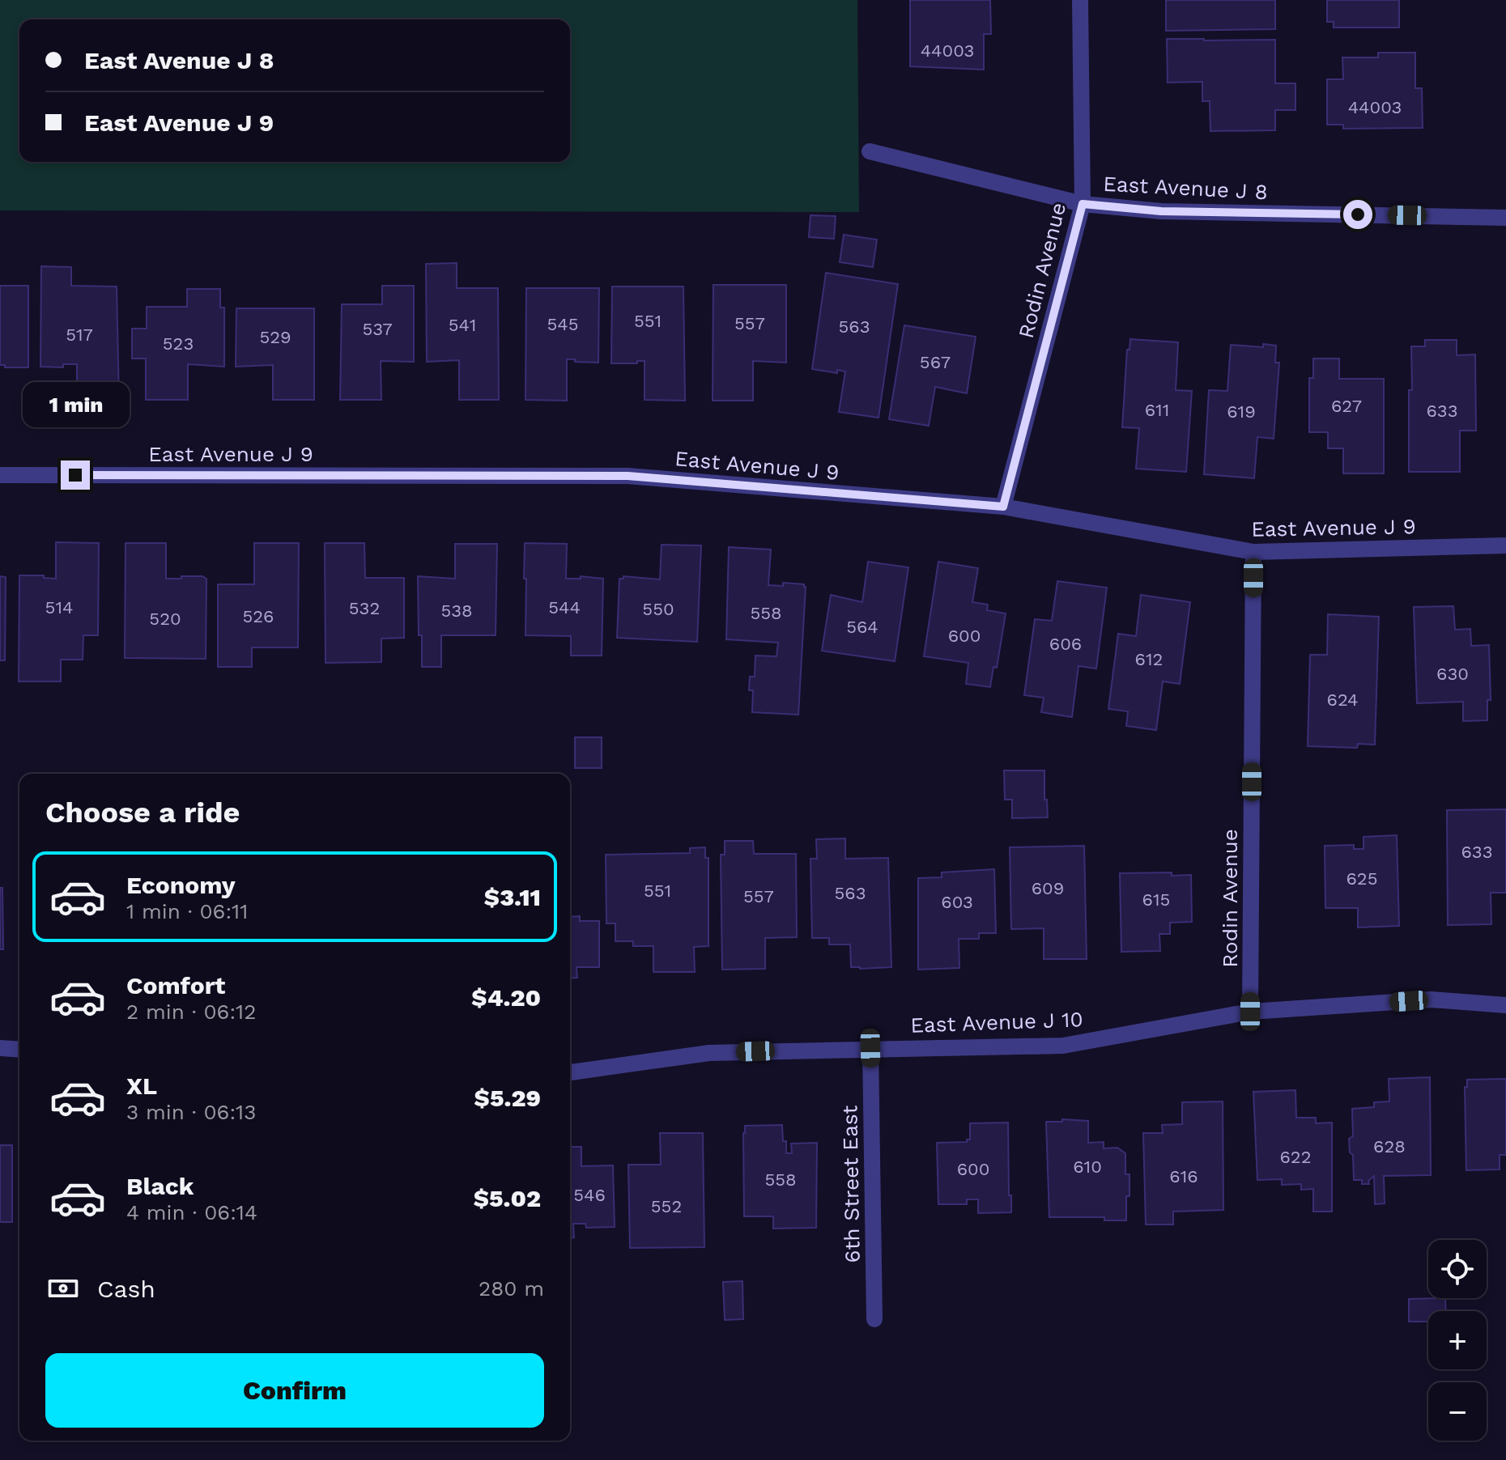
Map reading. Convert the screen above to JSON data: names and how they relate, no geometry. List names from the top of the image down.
{
  "streets": {
    "street": [
      "East Avenue J 8",
      "Rodin Avenue",
      "East Avenue J 9",
      "East Avenue J 10",
      "6th Street East"
    ]
  },
  "crossings": [
    ["East Avenue J 8", "Rodin Avenue"],
    ["Rodin Avenue", "East Avenue J 9"],
    ["Rodin Avenue", "East Avenue J 10"],
    ["East Avenue J 10", "6th Street East"]
  ],
  "house_numbers": [
    "44003",
    "44003",
    "551",
    "557",
    "545",
    "541",
    "563",
    "537",
    "517",
    "529",
    "523",
    "567",
    "627",
    "611",
    "633",
    "619",
    "514",
    "544",
    "532",
    "550",
    "538",
    "558",
    "526",
    "520",
    "564",
    "600",
    "606",
    "612",
    "630",
    "624",
    "633",
    "625",
    "609",
    "551",
    "563",
    "557",
    "615",
    "603",
    "628",
    "622",
    "610",
    "600",
    "616",
    "558",
    "546",
    "552"
  ],
  "page": {
    "banner": ["East Avenue J 8", "East Avenue J 9"],
    "bubble": "1 min",
    "heading": "Choose a ride",
    "list": [
      {
        "name": "Economy",
        "note": "1 min · 06:11",
        "value": "$3.11"
      },
      {
        "name": "Comfort",
        "note": "2 min · 06:12",
        "value": "$4.20"
      },
      {
        "name": "XL",
        "note": "3 min · 06:13",
        "value": "$5.29"
      },
      {
        "name": "Black",
        "note": "4 min · 06:14",
        "value": "$5.02"
      }
    ],
    "map_buttons": ["+", "−"],
    "pay": ["Cash", "280 m"],
    "buttons": "Confirm"
  }
}
